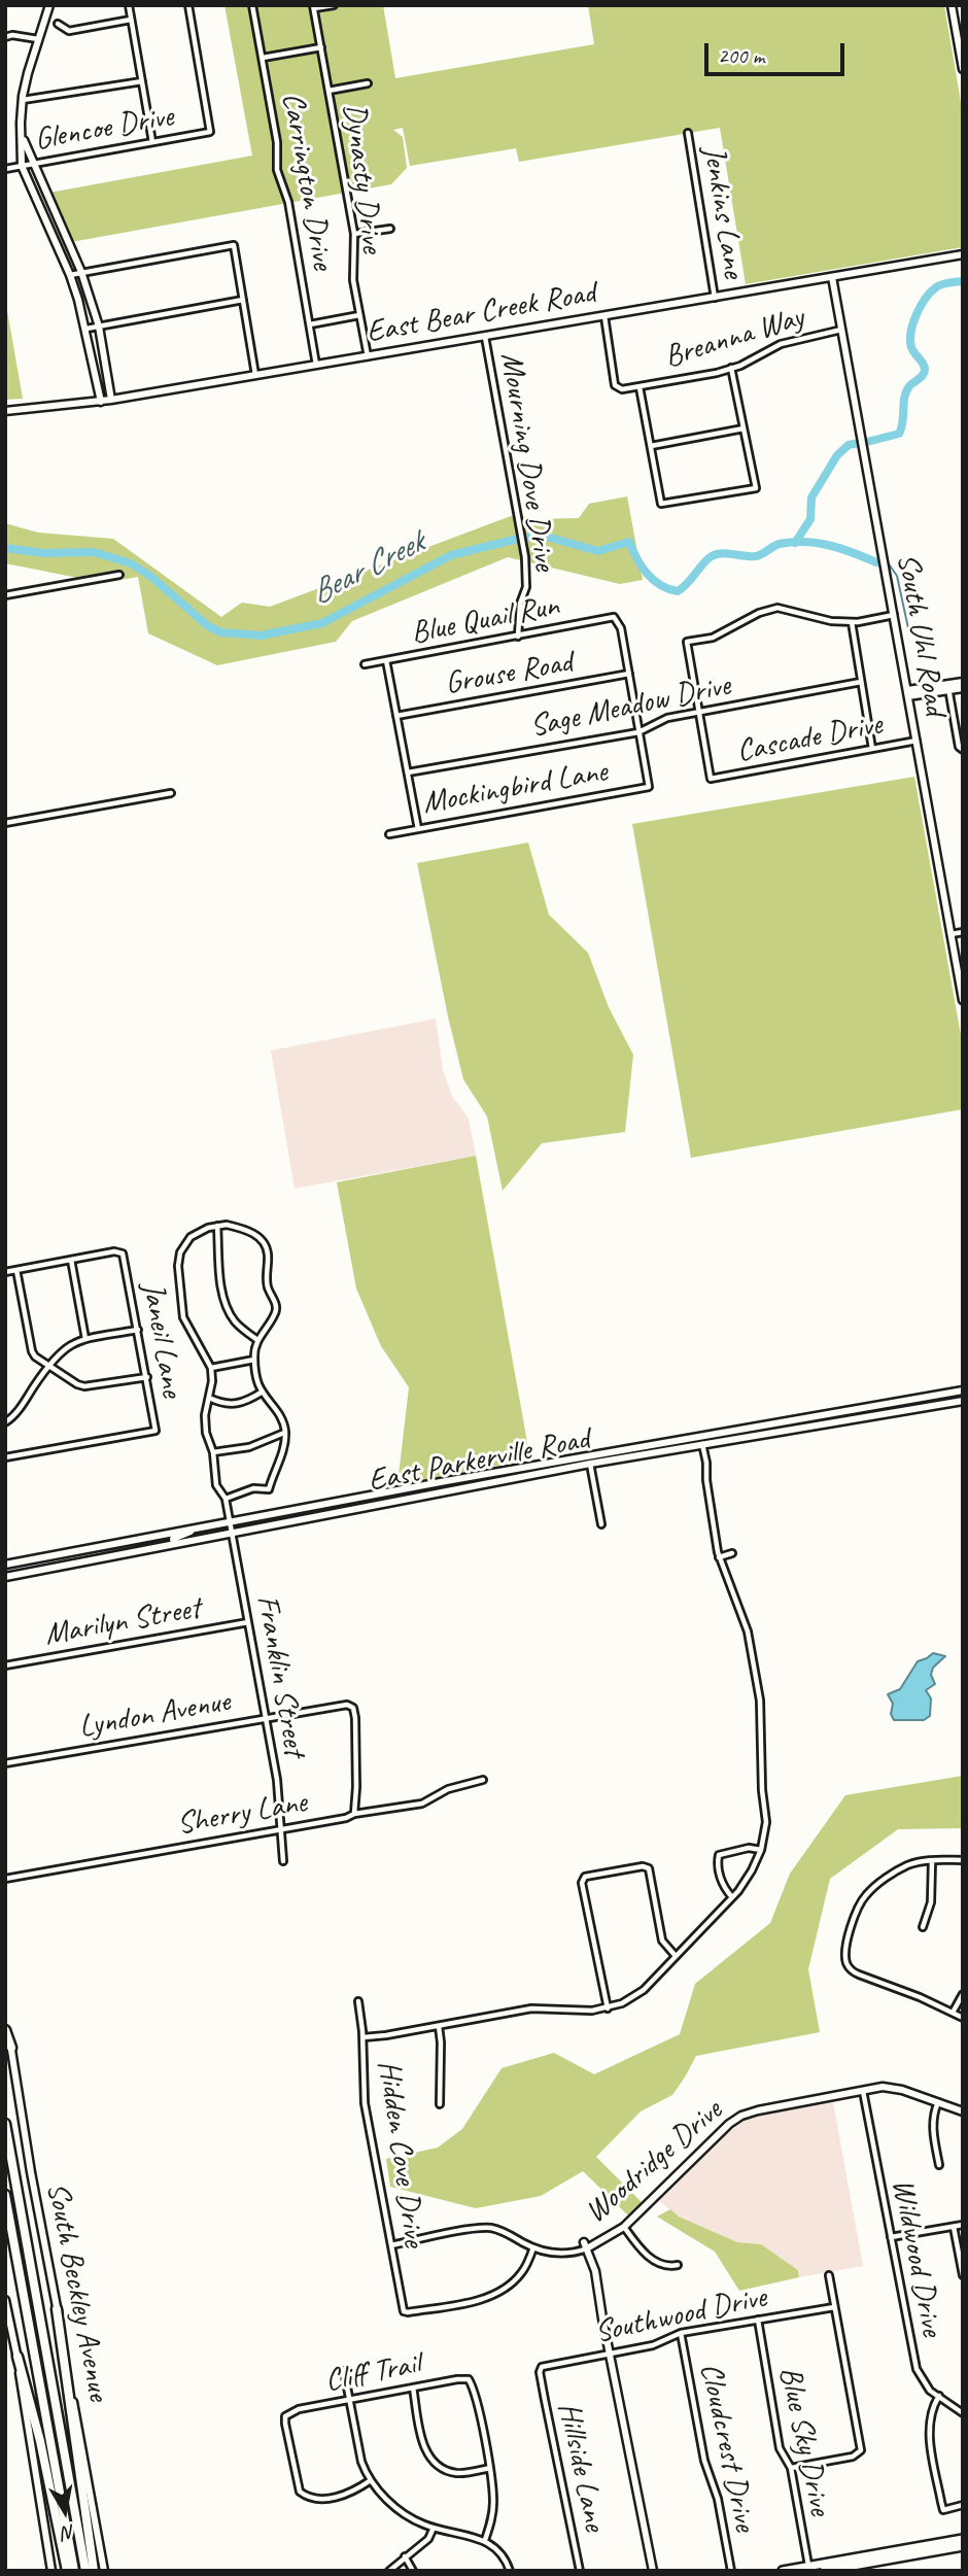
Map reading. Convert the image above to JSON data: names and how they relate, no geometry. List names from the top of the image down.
{
  "streets": {
    "main road": [
      "East Bear Creek Road",
      "South Uhl Road",
      "East Parkerville Road",
      "Woodridge Drive",
      "South Beckley Avenue"
    ],
    "street": [
      "Glencoe Drive",
      "Dynasty Drive",
      "Carrington Drive",
      "Jenkins Lane",
      "Breanna Way",
      "Mourning Dove Drive",
      "Blue Quail Run",
      "Grouse Road",
      "Sage Meadow Drive",
      "Cascade Drive",
      "Mockingbird Lane",
      "Janeil Lane",
      "Marilyn Street",
      "Franklin Street",
      "Lyndon Avenue",
      "Sherry Lane",
      "Hidden Cove Drive",
      "Wildwood Drive",
      "Southwood Drive",
      "Cliff Trail",
      "Blue Sky Drive",
      "Cloudcrest Drive",
      "Hillside Lane"
    ]
  },
  "crossings": [
    ["Dynasty Drive", "East Bear Creek Road"],
    ["Carrington Drive", "East Bear Creek Road"],
    ["Jenkins Lane", "East Bear Creek Road"],
    ["East Bear Creek Road", "Mourning Dove Drive"],
    ["East Bear Creek Road", "South Uhl Road"],
    ["Breanna Way", "South Uhl Road"],
    ["Mourning Dove Drive", "Blue Quail Run"],
    ["Blue Quail Run", "Grouse Road"],
    ["South Uhl Road", "Cascade Drive"],
    ["Sage Meadow Drive", "Cascade Drive"],
    ["Sage Meadow Drive", "Mockingbird Lane"],
    ["East Parkerville Road", "Franklin Street"],
    ["Marilyn Street", "Franklin Street"],
    ["Franklin Street", "Lyndon Avenue"],
    ["Franklin Street", "Sherry Lane"],
    ["Lyndon Avenue", "Sherry Lane"],
    ["Hidden Cove Drive", "Woodridge Drive"],
    ["Woodridge Drive", "Wildwood Drive"],
    ["Woodridge Drive", "Southwood Drive"],
    ["Southwood Drive", "Blue Sky Drive"],
    ["Southwood Drive", "Cloudcrest Drive"],
    ["Southwood Drive", "Hillside Lane"]
  ],
  "water": ["Bear Creek"],
  "scale_bar": "200 m",
  "north": "bottom"
}
